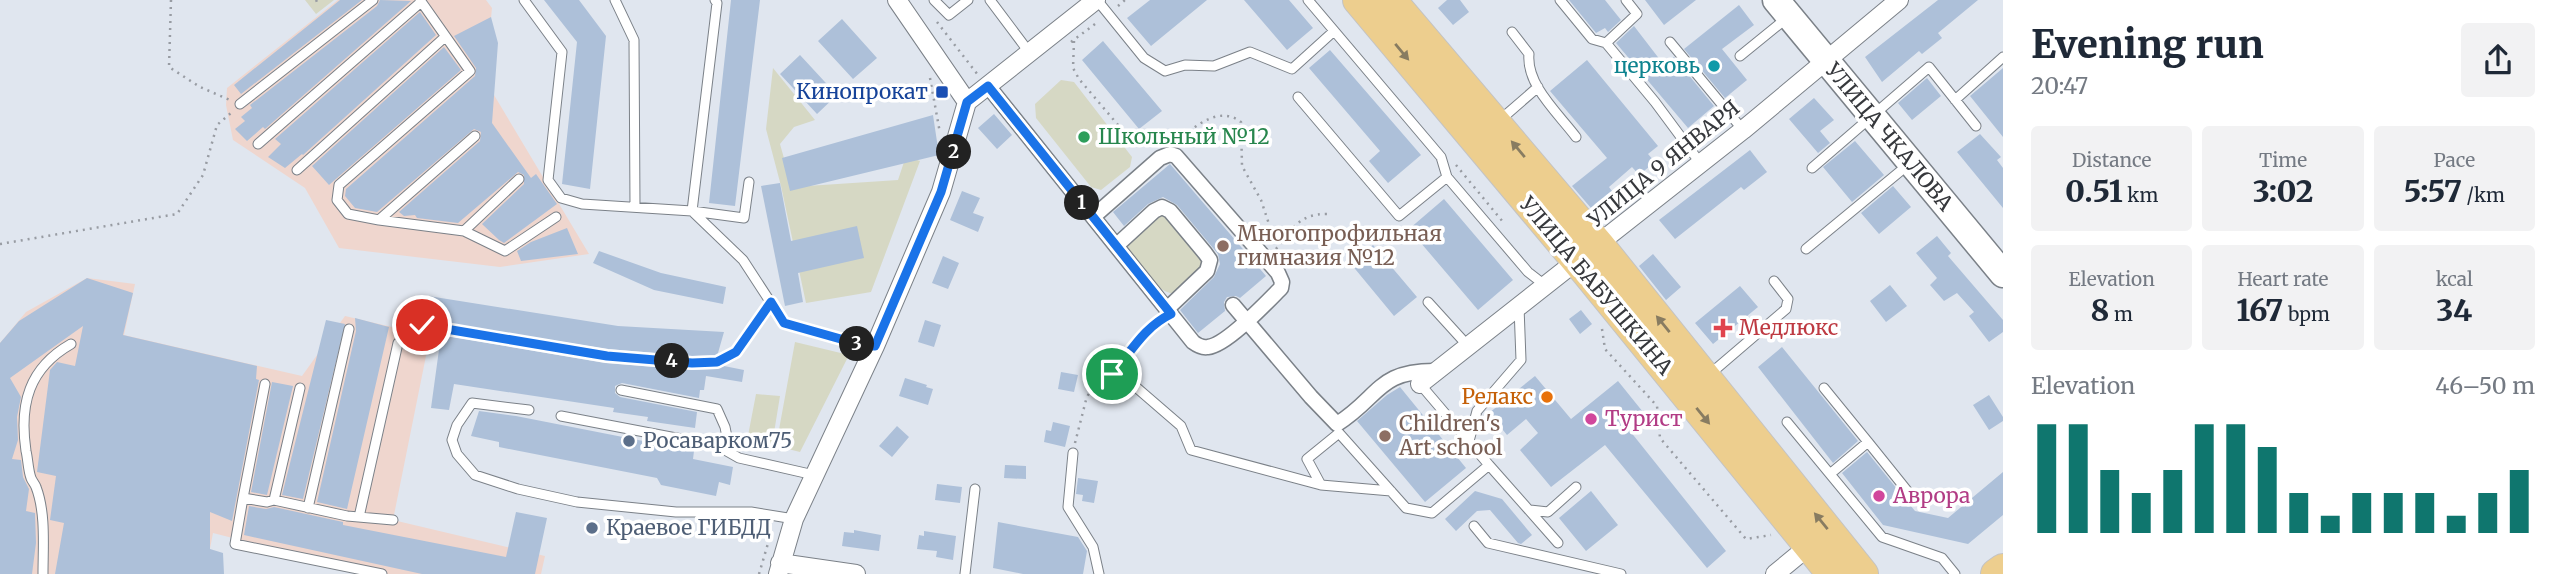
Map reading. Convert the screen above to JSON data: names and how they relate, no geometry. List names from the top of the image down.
{
  "streets": {
    "main road": ["УЛИЦА ЧКАЛОВА", "УЛИЦА БАБУШКИНА"],
    "street": ["УЛИЦА 9 ЯНВАРЯ"]
  },
  "crossings": [
    ["УЛИЦА ЧКАЛОВА", "УЛИЦА 9 ЯНВАРЯ"],
    ["УЛИЦА 9 ЯНВАРЯ", "УЛИЦА БАБУШКИНА"]
  ],
  "places": {
    "other": [
      "церковь",
      "Школьный №12",
      "Многопрофильная гимназия №12",
      "Релакс",
      "Турист",
      "Children's Art school",
      "Росаварком75",
      "Аврора",
      "Краевое ГИБДД"
    ],
    "transit": ["Кинопрокат"],
    "health": ["Медлюкс"]
  },
  "page": {
    "heading": ["Evening run", "20:47"],
    "stats": [
      ["Distance", "0.51 km"],
      ["Time", "3:02"],
      ["Pace", "5:57 /km"],
      ["Elevation", "8 m"],
      ["Heart rate", "167 bpm"],
      ["kcal", "34"]
    ],
    "pins": [
      "2",
      "1",
      "3",
      "4"
    ],
    "chart": ["Elevation", "46–50 m"]
  }
}
